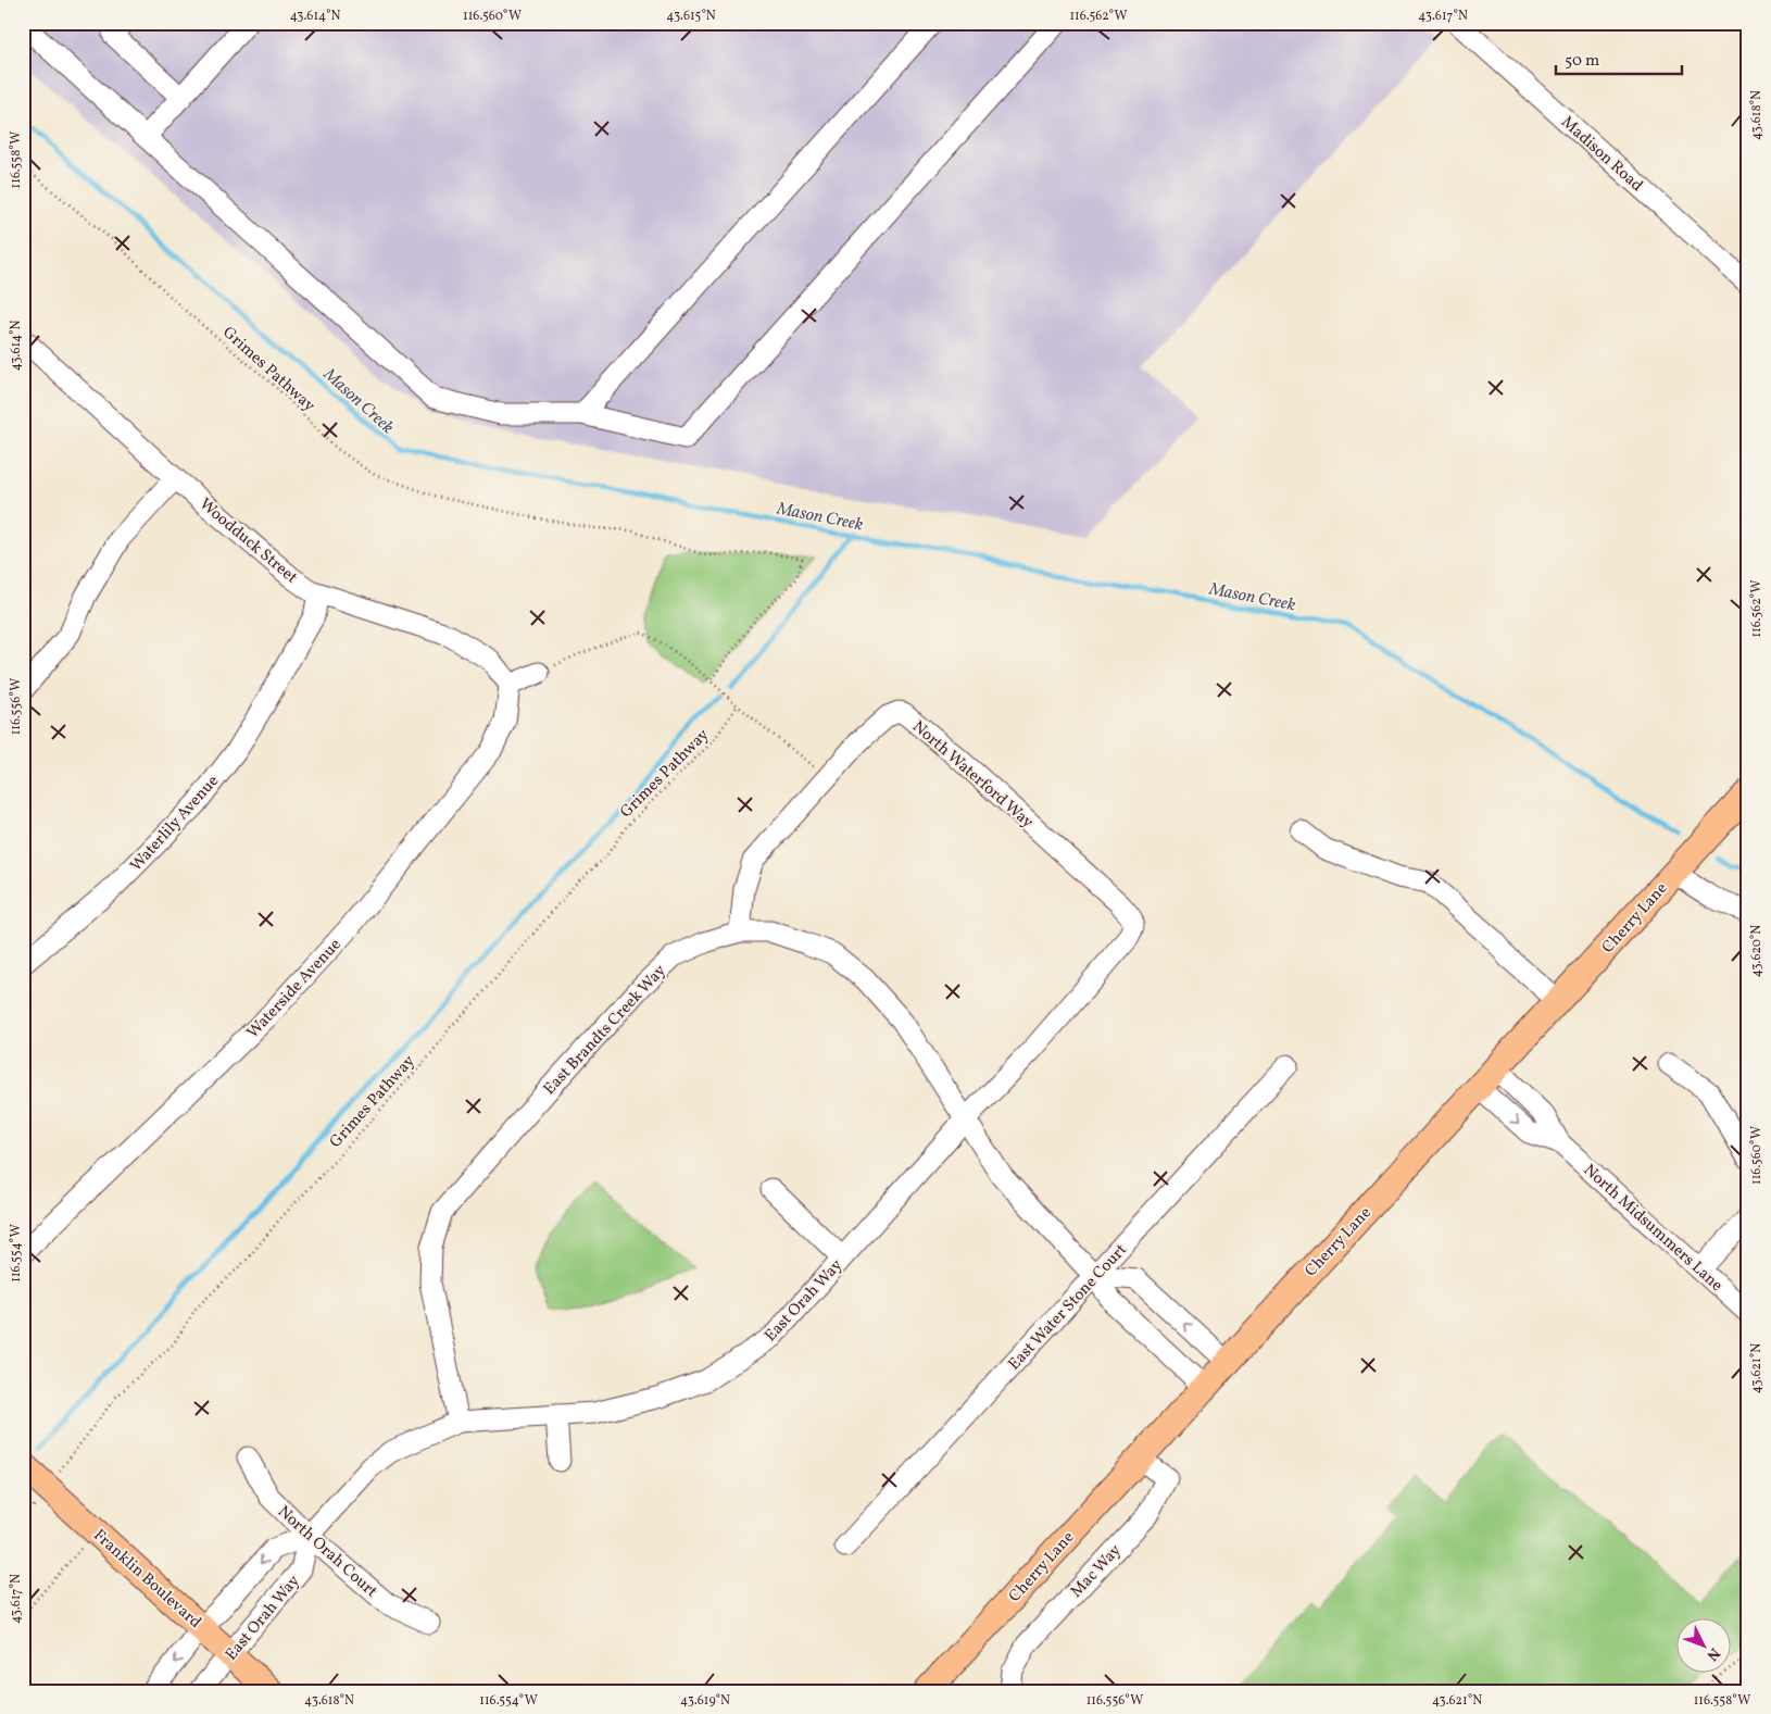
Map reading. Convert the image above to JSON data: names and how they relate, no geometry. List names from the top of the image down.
{
  "streets": {
    "main road": ["Cherry Lane", "Franklin Boulevard"],
    "street": [
      "Madison Road",
      "Woodduck Street",
      "North Waterford Way",
      "Waterlily Avenue",
      "Waterside Avenue",
      "East Brandts Creek Way",
      "North Midsummers Lane",
      "East Orah Way",
      "East Water Stone Court",
      "North Orah Court",
      "Mac Way"
    ],
    "path": ["Grimes Pathway"]
  },
  "crossings": [
    ["Grimes Pathway", "Franklin Boulevard"],
    ["Woodduck Street", "Waterlily Avenue"],
    ["Woodduck Street", "Waterside Avenue"],
    ["North Waterford Way", "East Brandts Creek Way"],
    ["North Waterford Way", "East Orah Way"],
    ["Cherry Lane", "East Brandts Creek Way"],
    ["Cherry Lane", "North Midsummers Lane"],
    ["Cherry Lane", "Mac Way"],
    ["East Brandts Creek Way", "East Orah Way"],
    ["East Brandts Creek Way", "East Water Stone Court"],
    ["East Orah Way", "North Orah Court"],
    ["East Orah Way", "Franklin Boulevard"]
  ],
  "water": ["Mason Creek"],
  "scale_bar": "50 m",
  "north": "bottom right",
  "coordinates": [
    "43.614°N",
    "116.560°W",
    "43.615°N",
    "116.562°W",
    "43.617°N",
    "43.618°N",
    "116.558°W",
    "116.556°W",
    "43.620°N",
    "116.554°W",
    "43.621°N",
    "43.619°N"
  ]
}
